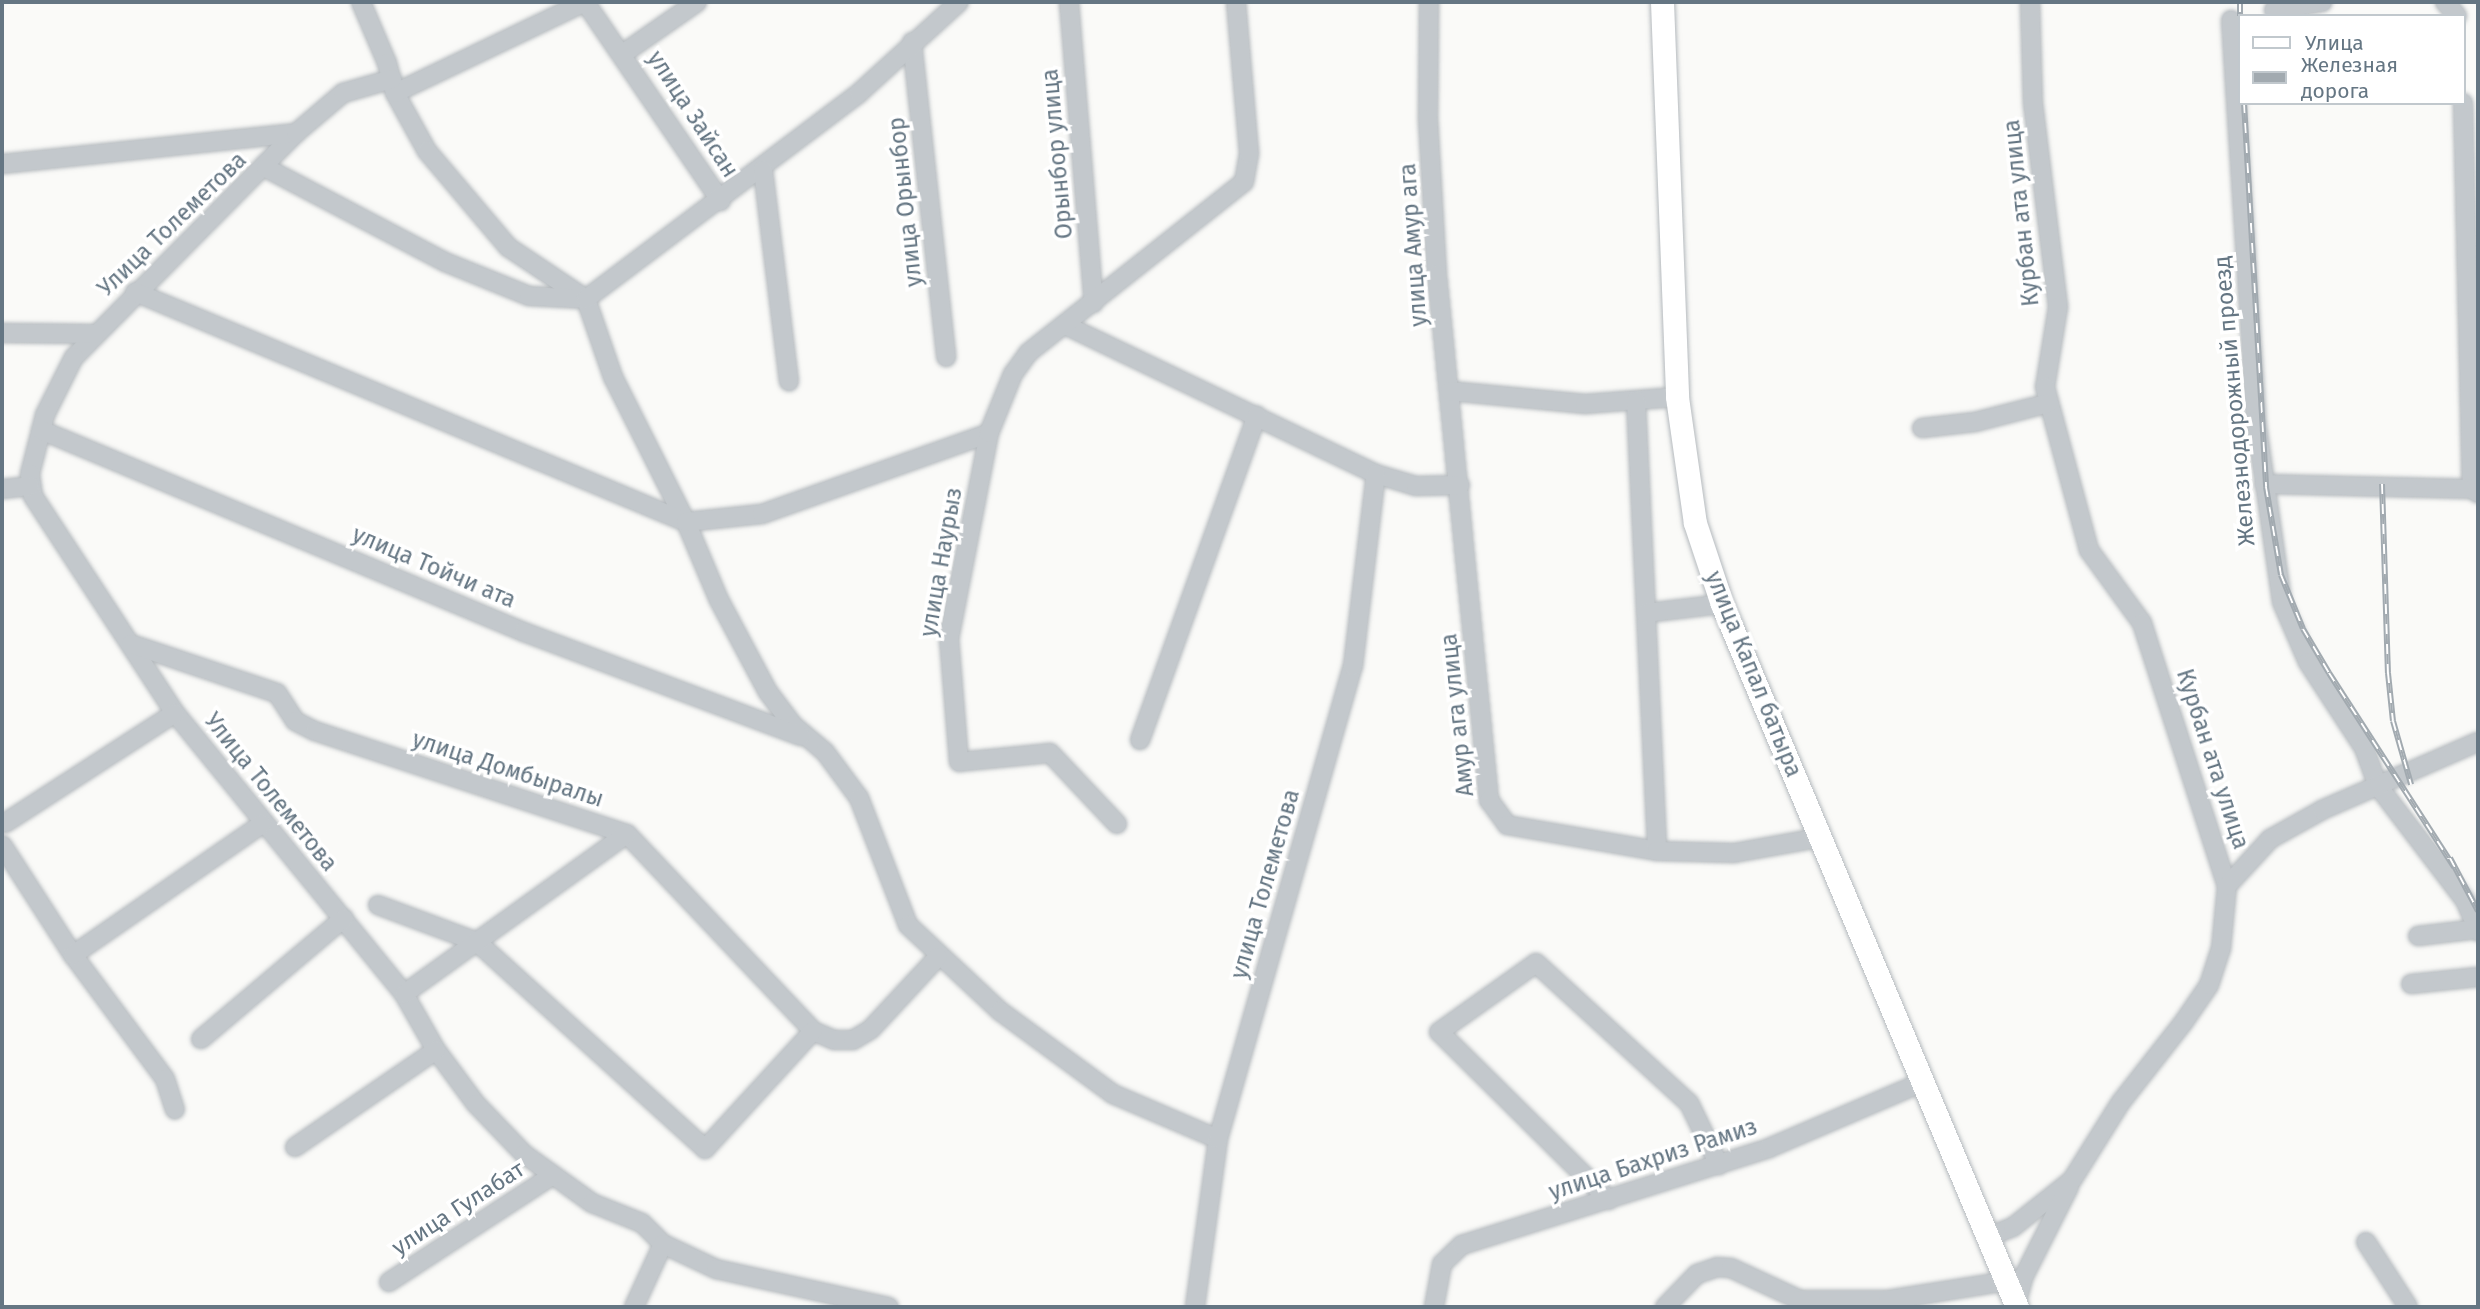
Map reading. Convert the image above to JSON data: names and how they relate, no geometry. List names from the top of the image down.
{
  "streets": {
    "main road": ["улица Капал батыра"],
    "street": [
      "улица Зайсан",
      "Орынбор улица",
      "улица Орынбор",
      "Курбан ата улица",
      "Улица Толеметова",
      "улица Амур ага",
      "Железнодорожный проезд",
      "улица Наурыз",
      "улица Тойчи ата",
      "Амур ага улица",
      "улица Домбыралы",
      "улица Толеметова",
      "улица Бахриз Рамиз",
      "улица Гулабат"
    ]
  },
  "crossings": [
    ["Орынбор улица", "улица Наурыз"],
    ["Улица Толеметова", "улица Тойчи ата"],
    ["Улица Толеметова", "улица Домбыралы"],
    ["Улица Толеметова", "улица Гулабат"],
    ["улица Амур ага", "Амур ага улица"],
    ["улица Капал батыра", "Амур ага улица"],
    ["улица Капал батыра", "улица Бахриз Рамиз"]
  ],
  "legend": ["Улица", "Железная дорога"]
}
